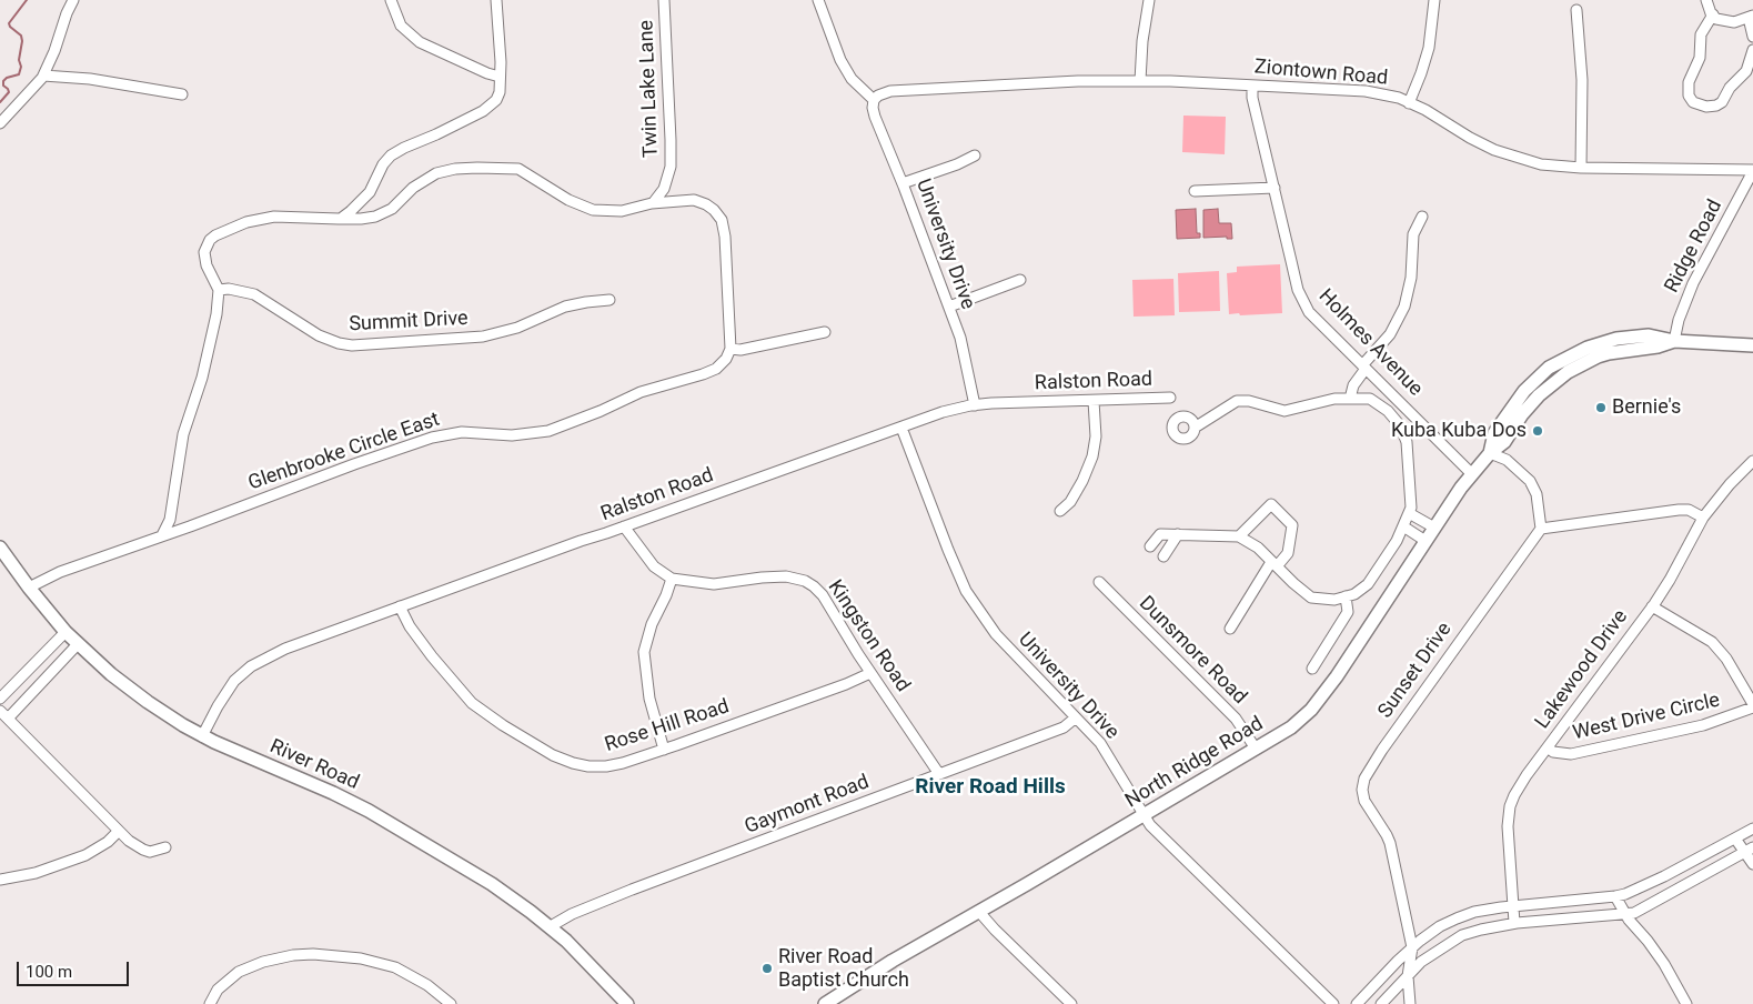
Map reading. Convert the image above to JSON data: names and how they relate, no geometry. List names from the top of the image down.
{
  "streets": {
    "main road": ["North Ridge Road", "River Road"],
    "street": [
      "Ziontown Road",
      "Twin Lake Lane",
      "University Drive",
      "Ridge Road",
      "Summit Drive",
      "Holmes Avenue",
      "Ralston Road",
      "Glenbrooke Circle East",
      "Kingston Road",
      "Dunsmore Road",
      "Lakewood Drive",
      "Sunset Drive",
      "West Drive Circle",
      "Rose Hill Road",
      "Gaymont Road"
    ]
  },
  "crossings": [
    ["Ziontown Road", "University Drive"],
    ["Ziontown Road", "Ridge Road"],
    ["Ziontown Road", "Holmes Avenue"],
    ["University Drive", "Ralston Road"],
    ["University Drive", "North Ridge Road"],
    ["University Drive", "Gaymont Road"],
    ["Ridge Road", "North Ridge Road"],
    ["Holmes Avenue", "North Ridge Road"],
    ["Ralston Road", "Rose Hill Road"],
    ["Ralston Road", "River Road"],
    ["Glenbrooke Circle East", "River Road"],
    ["Kingston Road", "Rose Hill Road"],
    ["Kingston Road", "Gaymont Road"],
    ["Dunsmore Road", "North Ridge Road"],
    ["Lakewood Drive", "West Drive Circle"],
    ["River Road", "Gaymont Road"]
  ],
  "districts": ["River Road Hills"],
  "places": ["Bernie's", "Kuba Kuba Dos", "River Road Baptist Church"],
  "scale_bar": "100 m"
}
